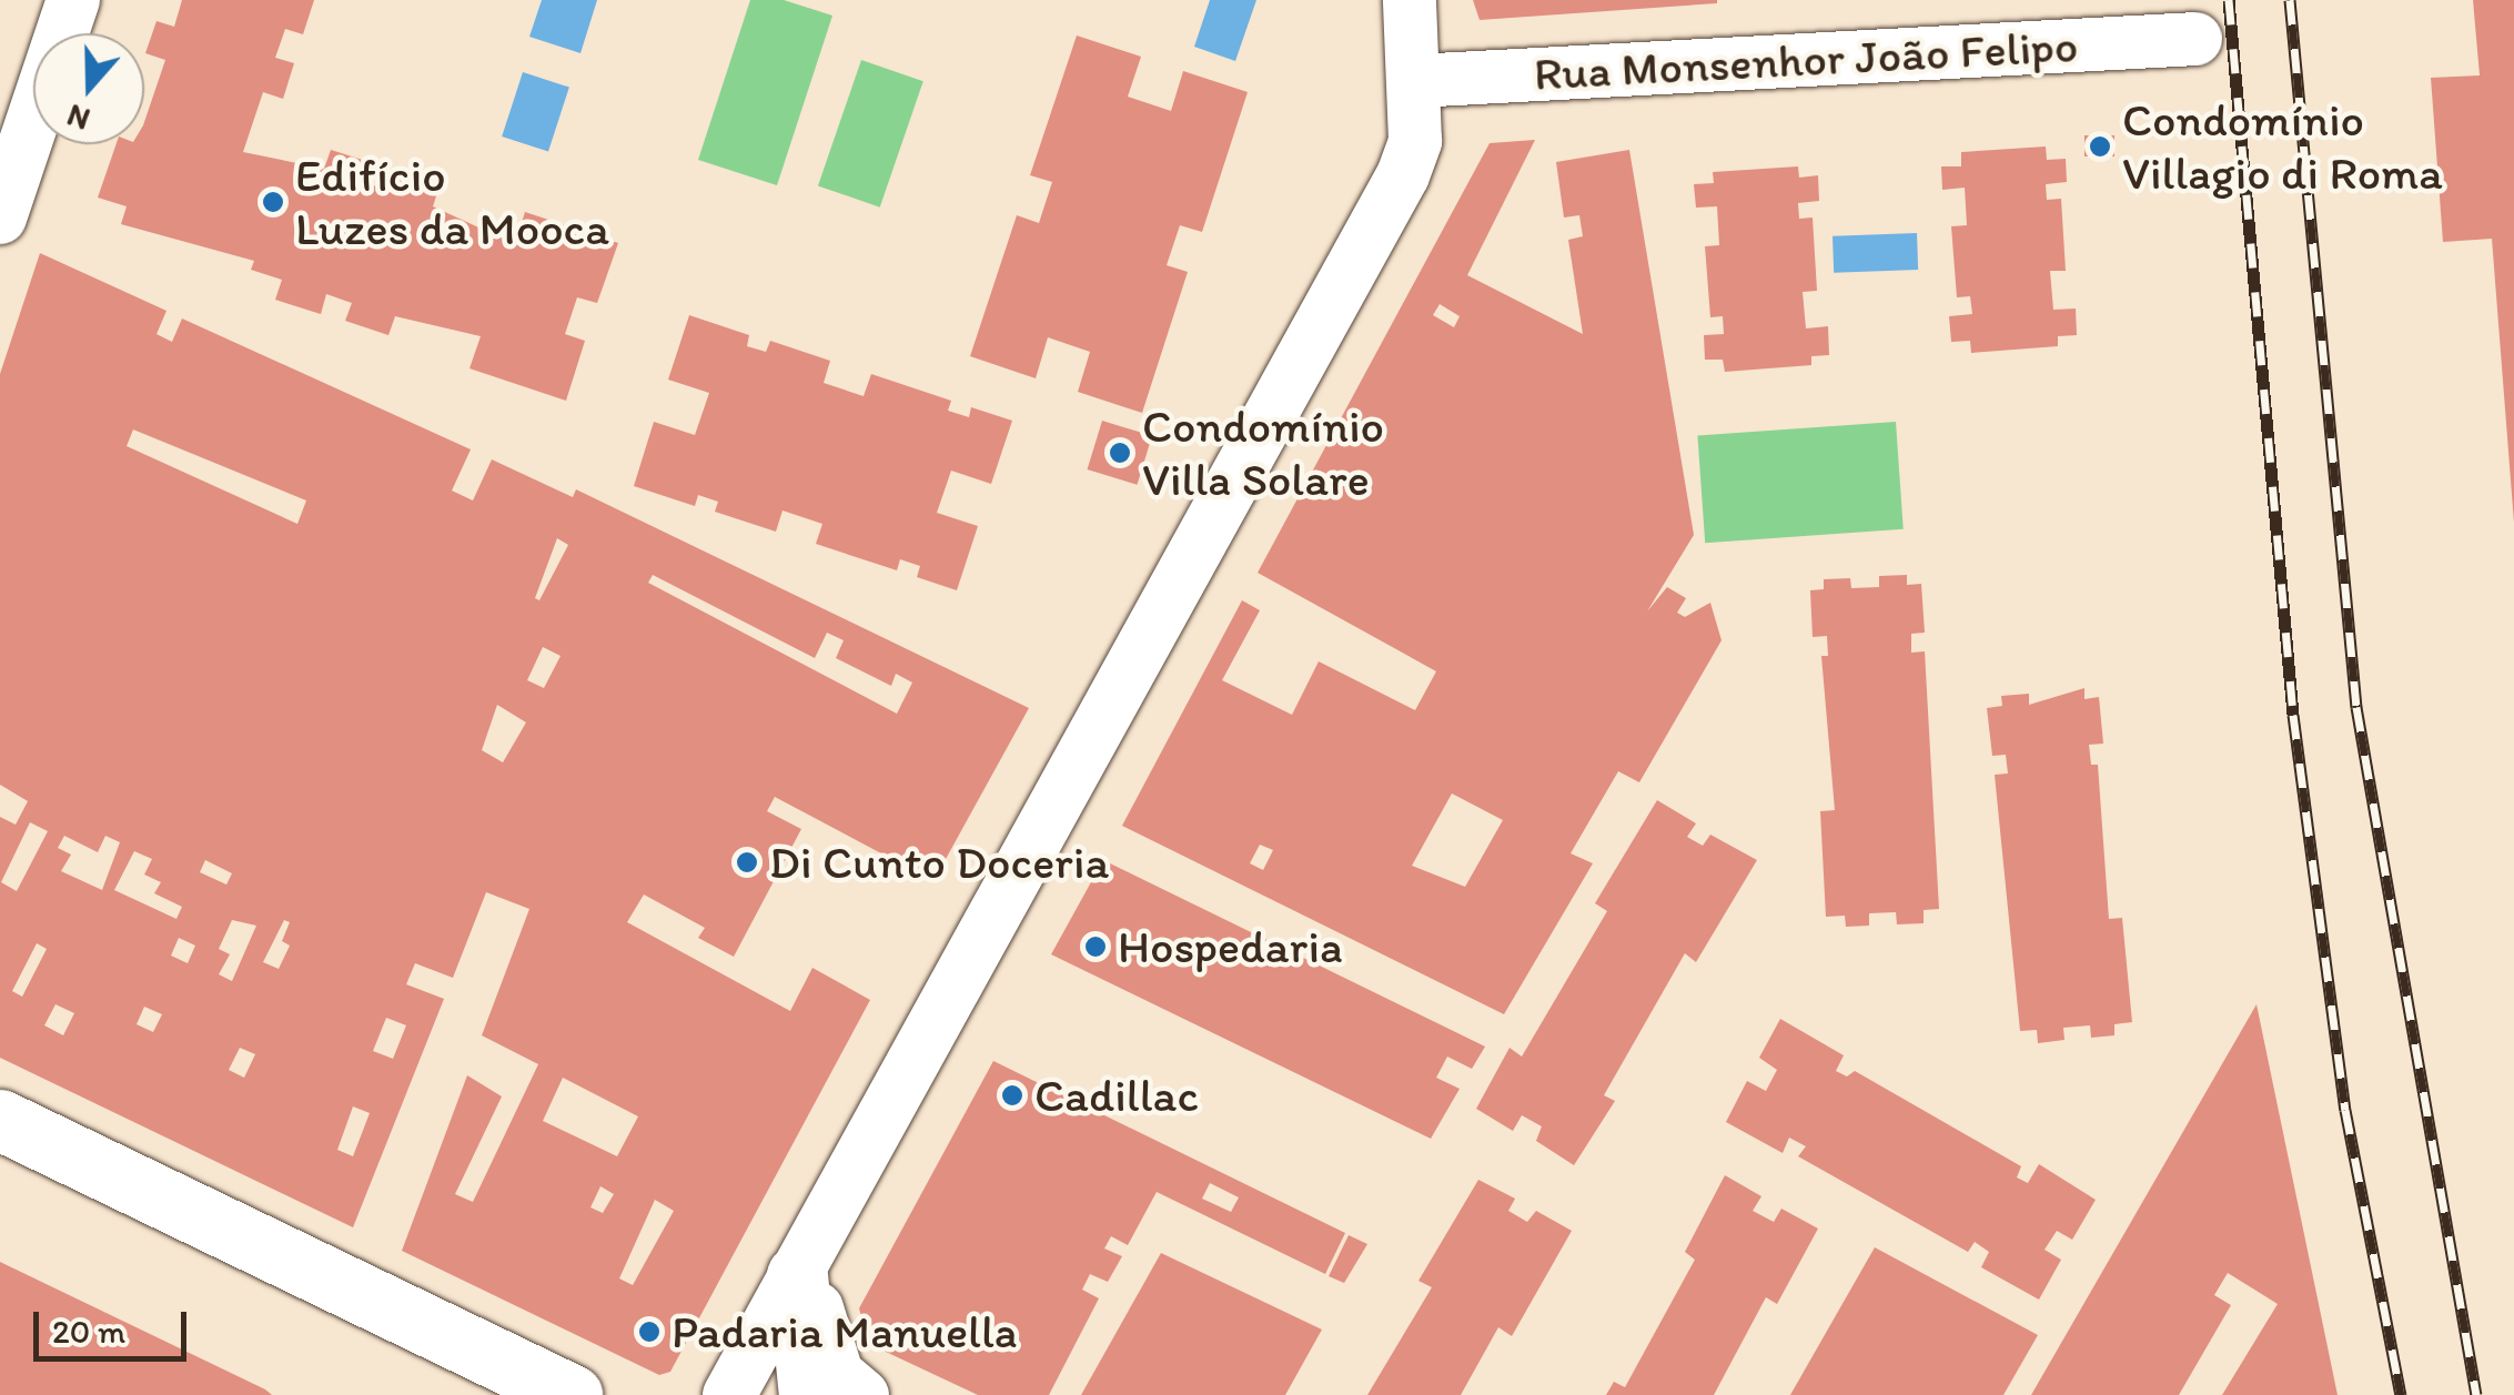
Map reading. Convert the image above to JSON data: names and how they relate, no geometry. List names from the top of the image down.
{
  "streets": {
    "street": ["Rua Monsenhor João Felipo"]
  },
  "places": [
    "Condomínio Villagio di Roma",
    "Edifício Luzes da Mooca",
    "Condomínio Villa Solare",
    "Di Cunto Doceria",
    "Hospedaria",
    "Cadillac",
    "Padaria Manuella"
  ],
  "scale_bar": "20 m",
  "north": "bottom"
}
